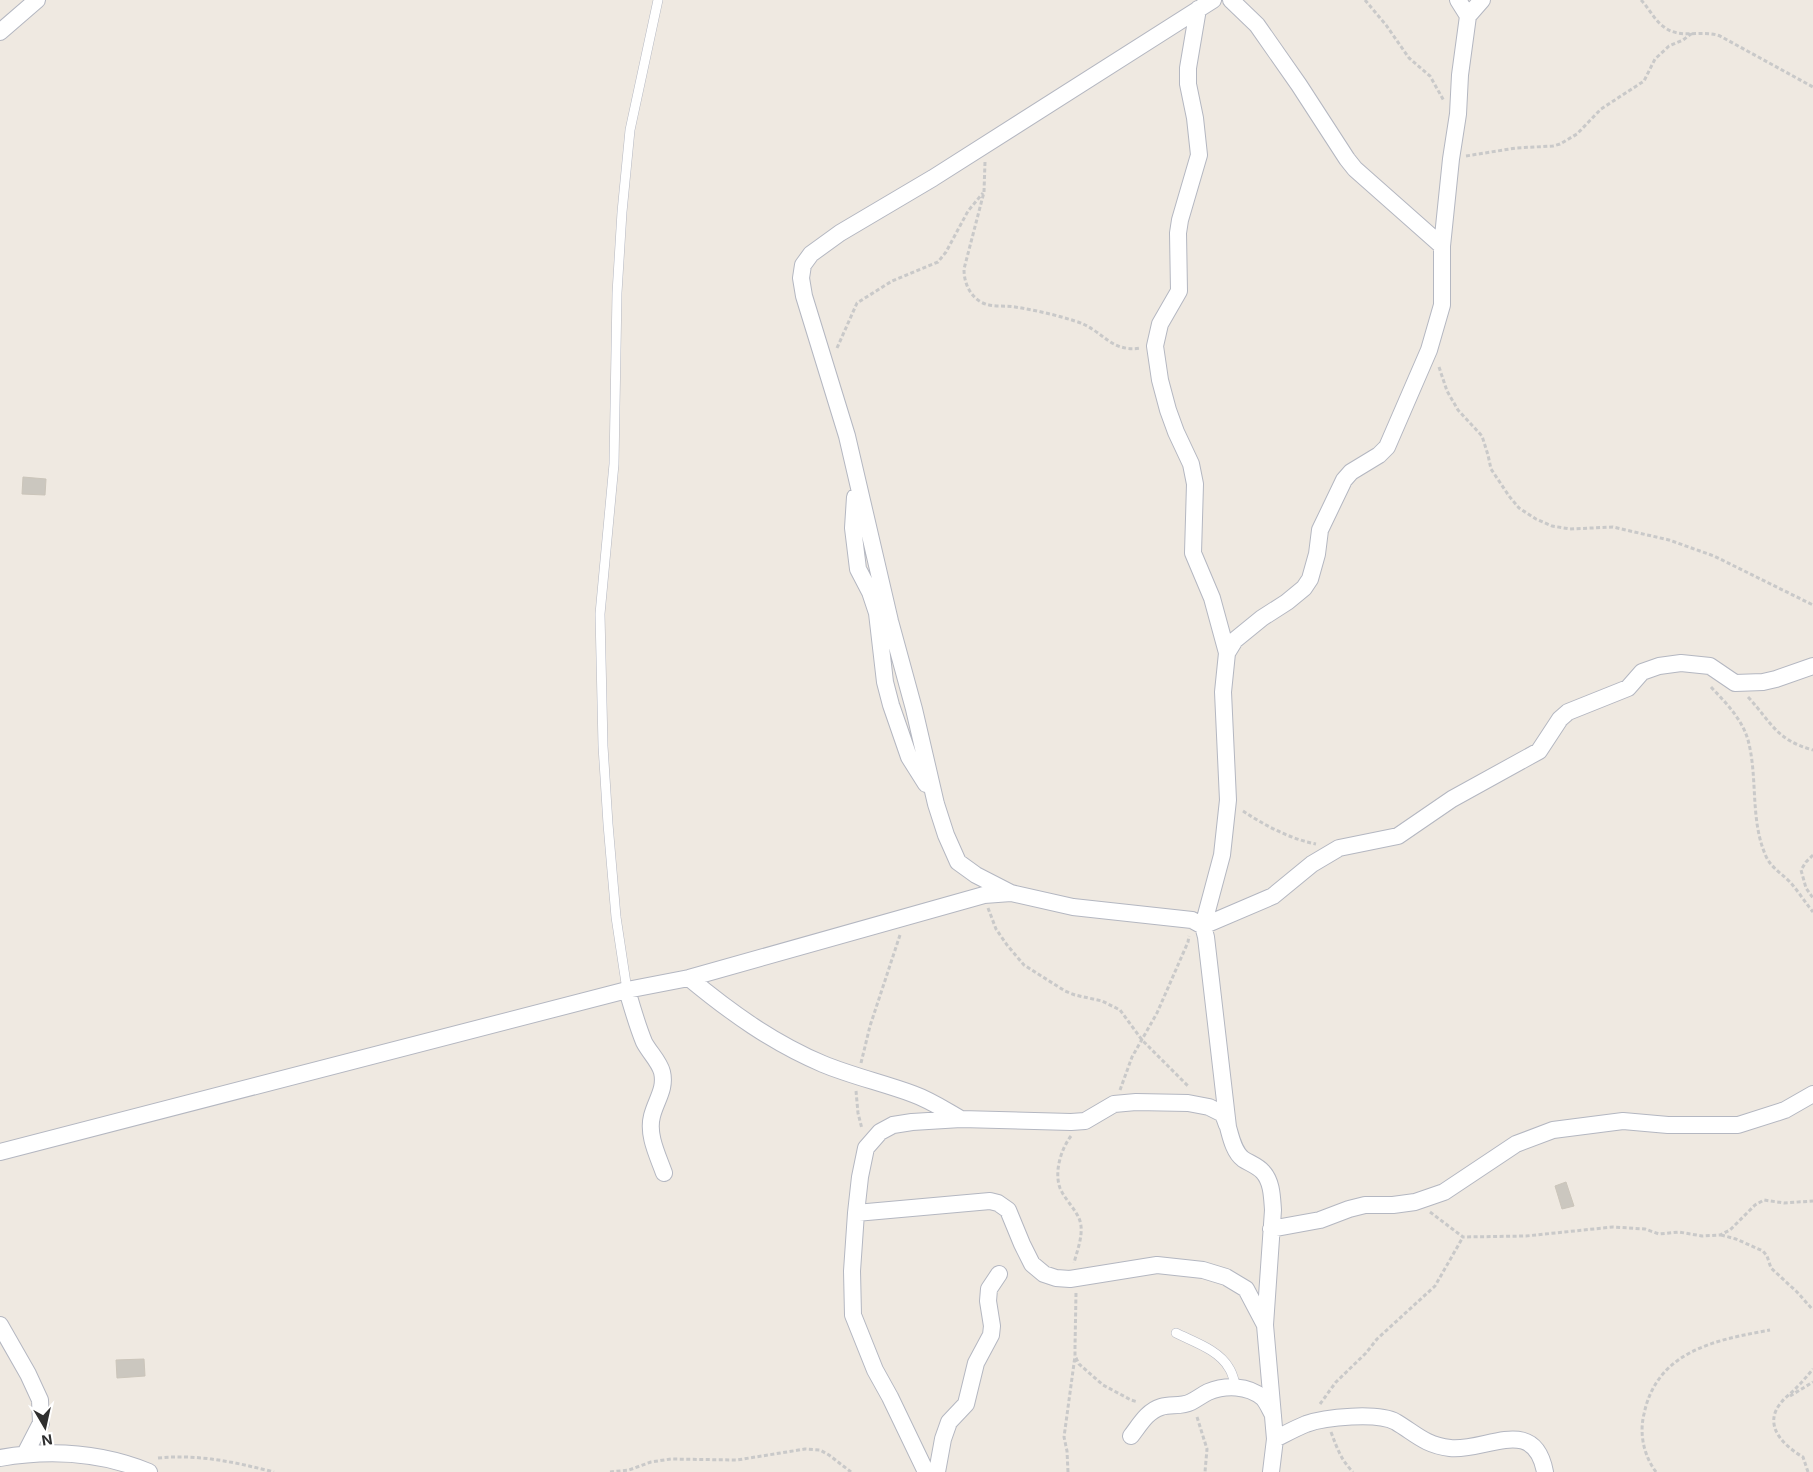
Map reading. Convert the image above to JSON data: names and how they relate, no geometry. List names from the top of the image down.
{
  "north": "bottom"
}
